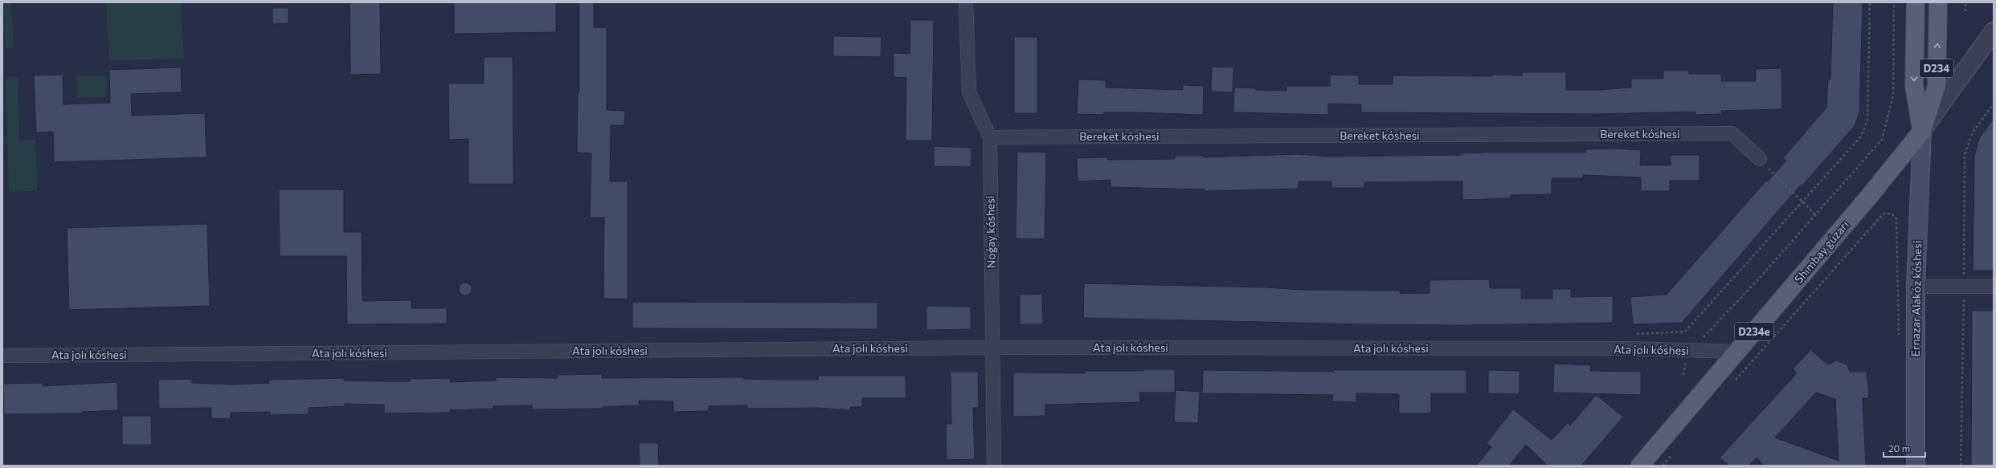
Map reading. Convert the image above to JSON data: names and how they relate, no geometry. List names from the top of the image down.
{
  "streets": {
    "main road": [
      "D234",
      "Shımbay gúzarı",
      "Ernazar Alakóz kóshesi",
      "D234e"
    ],
    "street": ["Bereket kóshesi", "Noǵay kóshesi", "Ata jolı kóshesi"]
  },
  "crossings": [
    ["Bereket kóshesi", "Noǵay kóshesi"],
    ["Noǵay kóshesi", "Ata jolı kóshesi"],
    ["Shımbay gúzarı", "Ernazar Alakóz kóshesi"],
    ["Shımbay gúzarı", "Ata jolı kóshesi"]
  ],
  "scale_bar": "20 m"
}
